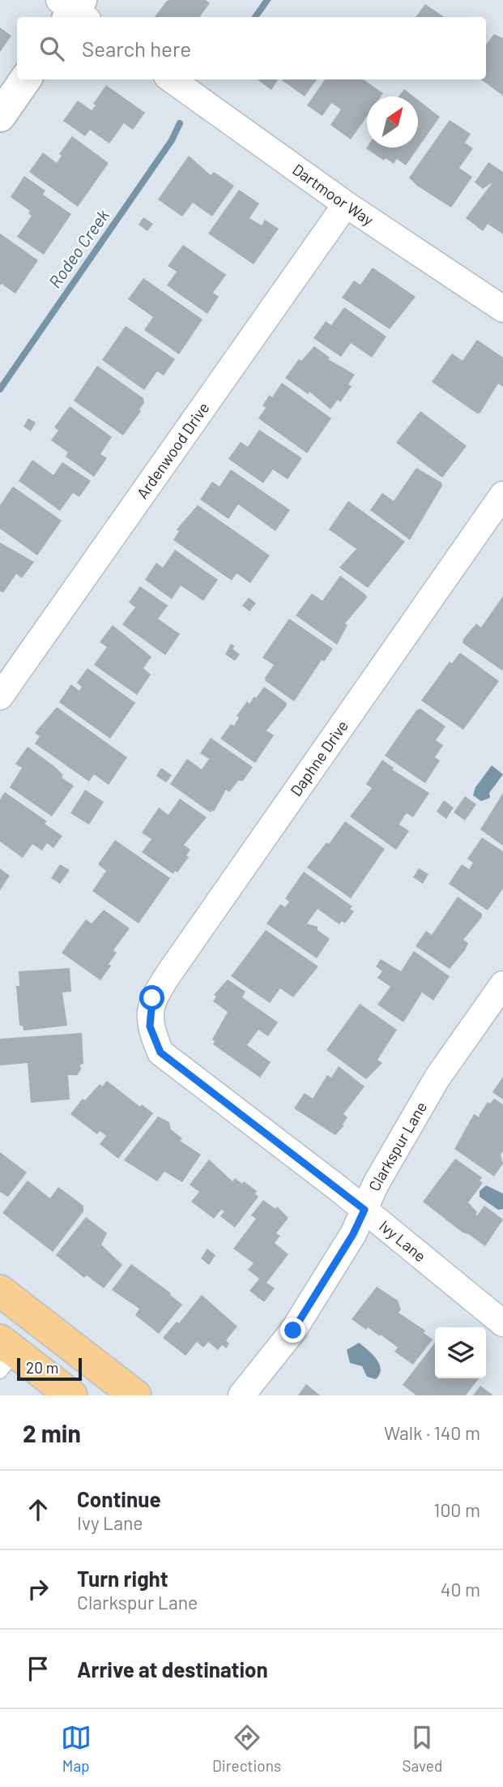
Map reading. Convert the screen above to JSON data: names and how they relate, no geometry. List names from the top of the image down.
{
  "streets": {
    "street": [
      "Dartmoor Way",
      "Ardenwood Drive",
      "Daphne Drive",
      "Clarkspur Lane",
      "Ivy Lane"
    ]
  },
  "crossings": [
    ["Dartmoor Way", "Ardenwood Drive"],
    ["Daphne Drive", "Ivy Lane"],
    ["Clarkspur Lane", "Ivy Lane"]
  ],
  "water": ["Rodeo Creek"],
  "scale_bar": "20 m",
  "north": "top right",
  "page": {
    "search": "Search here",
    "scale": "20 m",
    "heading": ["2 min", "Walk · 140 m"],
    "list": [
      ["Continue", "Ivy Lane", "100 m"],
      ["Turn right", "Clarkspur Lane", "40 m"],
      "Arrive at destination"
    ],
    "nav": ["Map", "Directions", "Saved"]
  }
}
